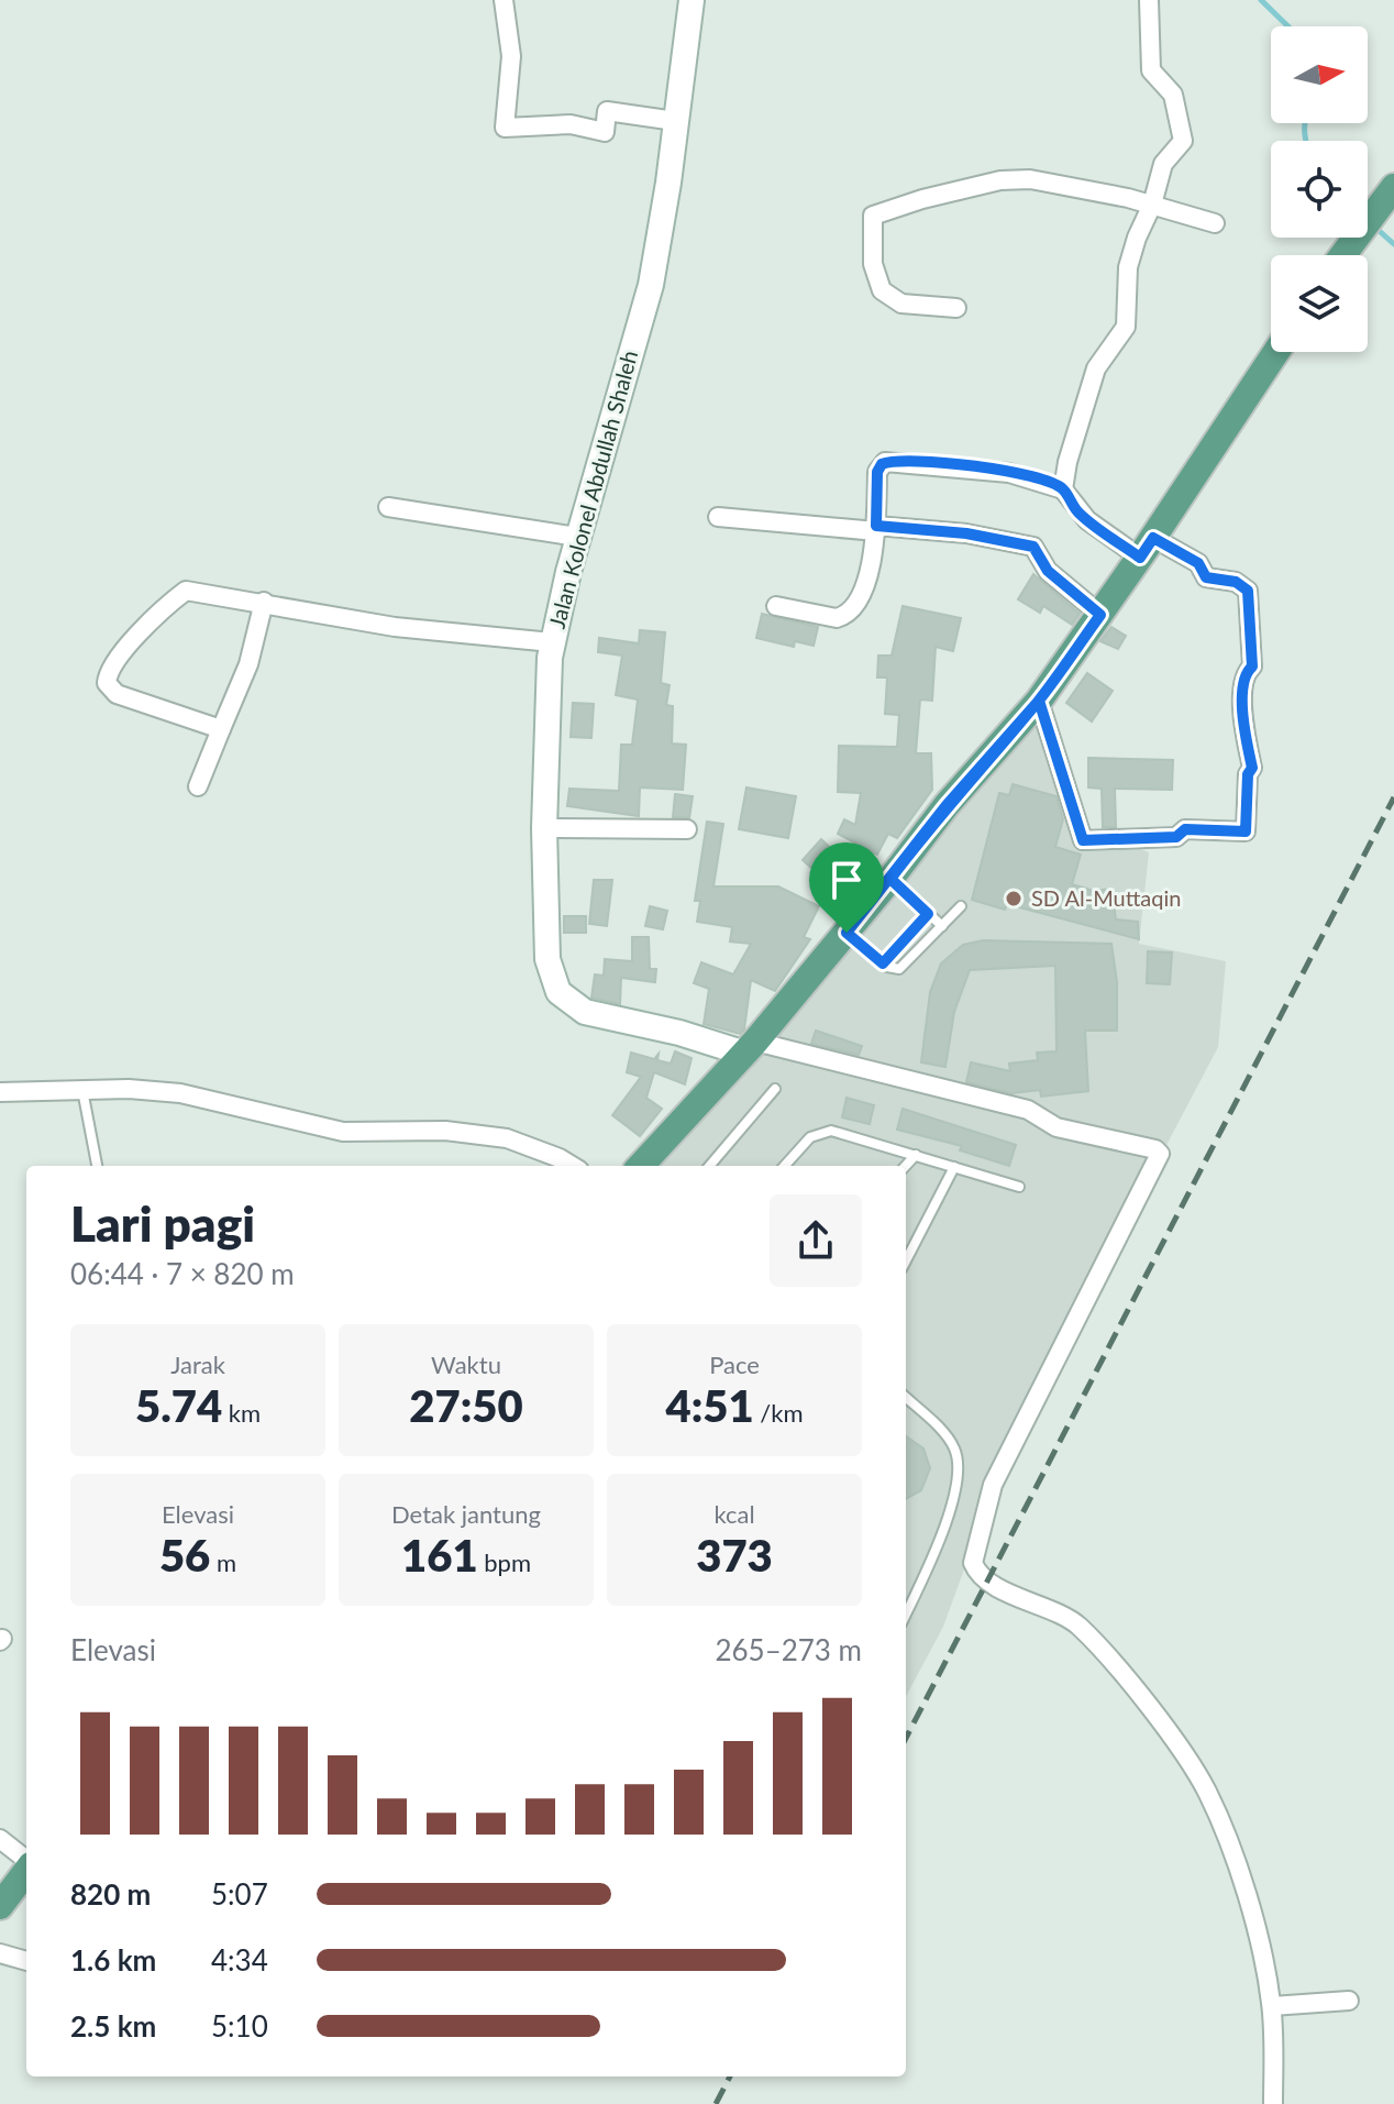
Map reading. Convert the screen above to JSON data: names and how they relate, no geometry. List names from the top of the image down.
{
  "streets": {
    "main road": ["Jalan Kolonel Abdullah Shaleh"]
  },
  "places": ["SD Al-Muttaqin"],
  "north": "right",
  "page": {
    "heading": ["Lari pagi", "06:44 · 7 × 820 m"],
    "stats": [
      ["Jarak", "5.74 km"],
      ["Waktu", "27:50"],
      ["Pace", "4:51 /km"],
      ["Elevasi", "56 m"],
      ["Detak jantung", "161 bpm"],
      ["kcal", "373"]
    ],
    "chart": ["Elevasi", "265–273 m"],
    "list": [
      {
        "name": "820 m",
        "note": "5:07"
      },
      {
        "name": "1.6 km",
        "note": "4:34"
      },
      {
        "name": "2.5 km",
        "note": "5:10"
      }
    ]
  }
}
